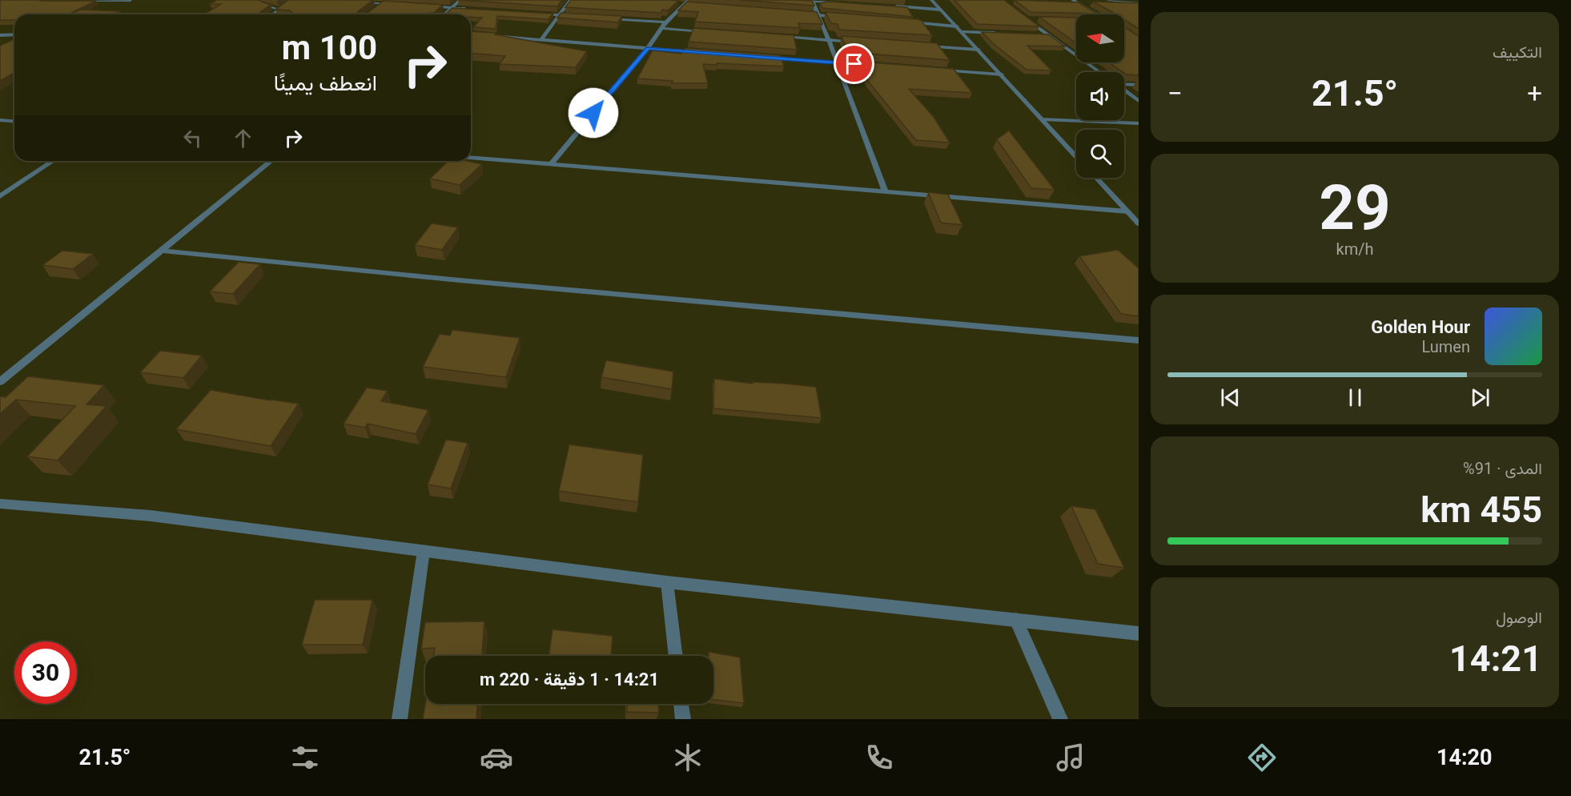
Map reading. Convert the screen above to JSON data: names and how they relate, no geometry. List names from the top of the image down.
{
  "north": "left",
  "page": {
    "tile": [
      "التكييف",
      ["29", "km/h"],
      ["المدى · 91%", "455 km"],
      ["الوصول", "14:21"]
    ],
    "turn": ["100 m", "انعطف يمينًا"],
    "heat": ["−", "21.5°", "+"],
    "song": ["Golden Hour", "Lumen"],
    "limit": "30",
    "trip": "14:21 · 1 دقيقة · 220 m",
    "tabs": ["14:20", "21.5°"]
  }
}
